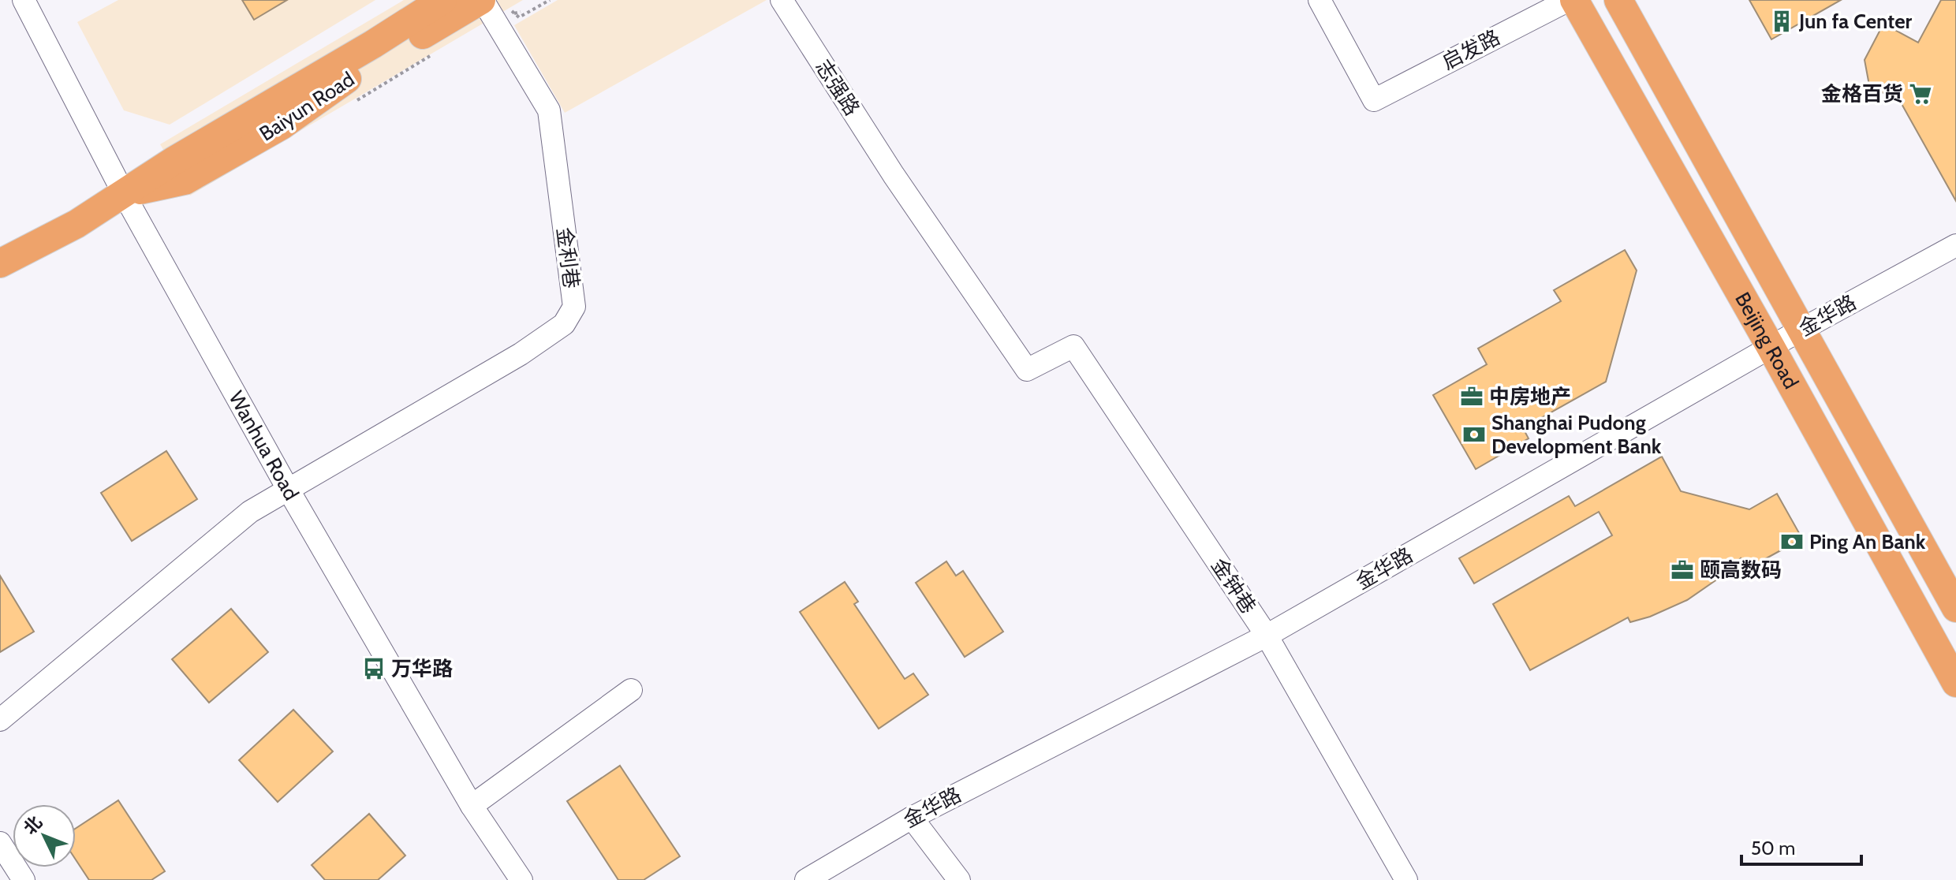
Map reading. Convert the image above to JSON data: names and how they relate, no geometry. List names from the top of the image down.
{
  "streets": {
    "main road": ["Baiyun Road", "Beijing Road"],
    "street": [
      "启发路",
      "志强路",
      "金利巷",
      "金华路",
      "Wanhua Road",
      "金钟巷"
    ]
  },
  "crossings": [
    ["志强路", "金钟巷"],
    ["Baiyun Road", "金利巷"],
    ["Baiyun Road", "Wanhua Road"],
    ["金利巷", "Wanhua Road"],
    ["金华路", "Beijing Road"],
    ["金华路", "金钟巷"]
  ],
  "places": {
    "building": ["Jun fa Center"],
    "supermarket": ["金格百货"],
    "office": ["中房地产", "颐高数码"],
    "bank": ["Shanghai Pudong Development Bank", "Ping An Bank"],
    "bus stop": ["万华路"]
  },
  "scale_bar": "50 m",
  "north": "top left"
}
